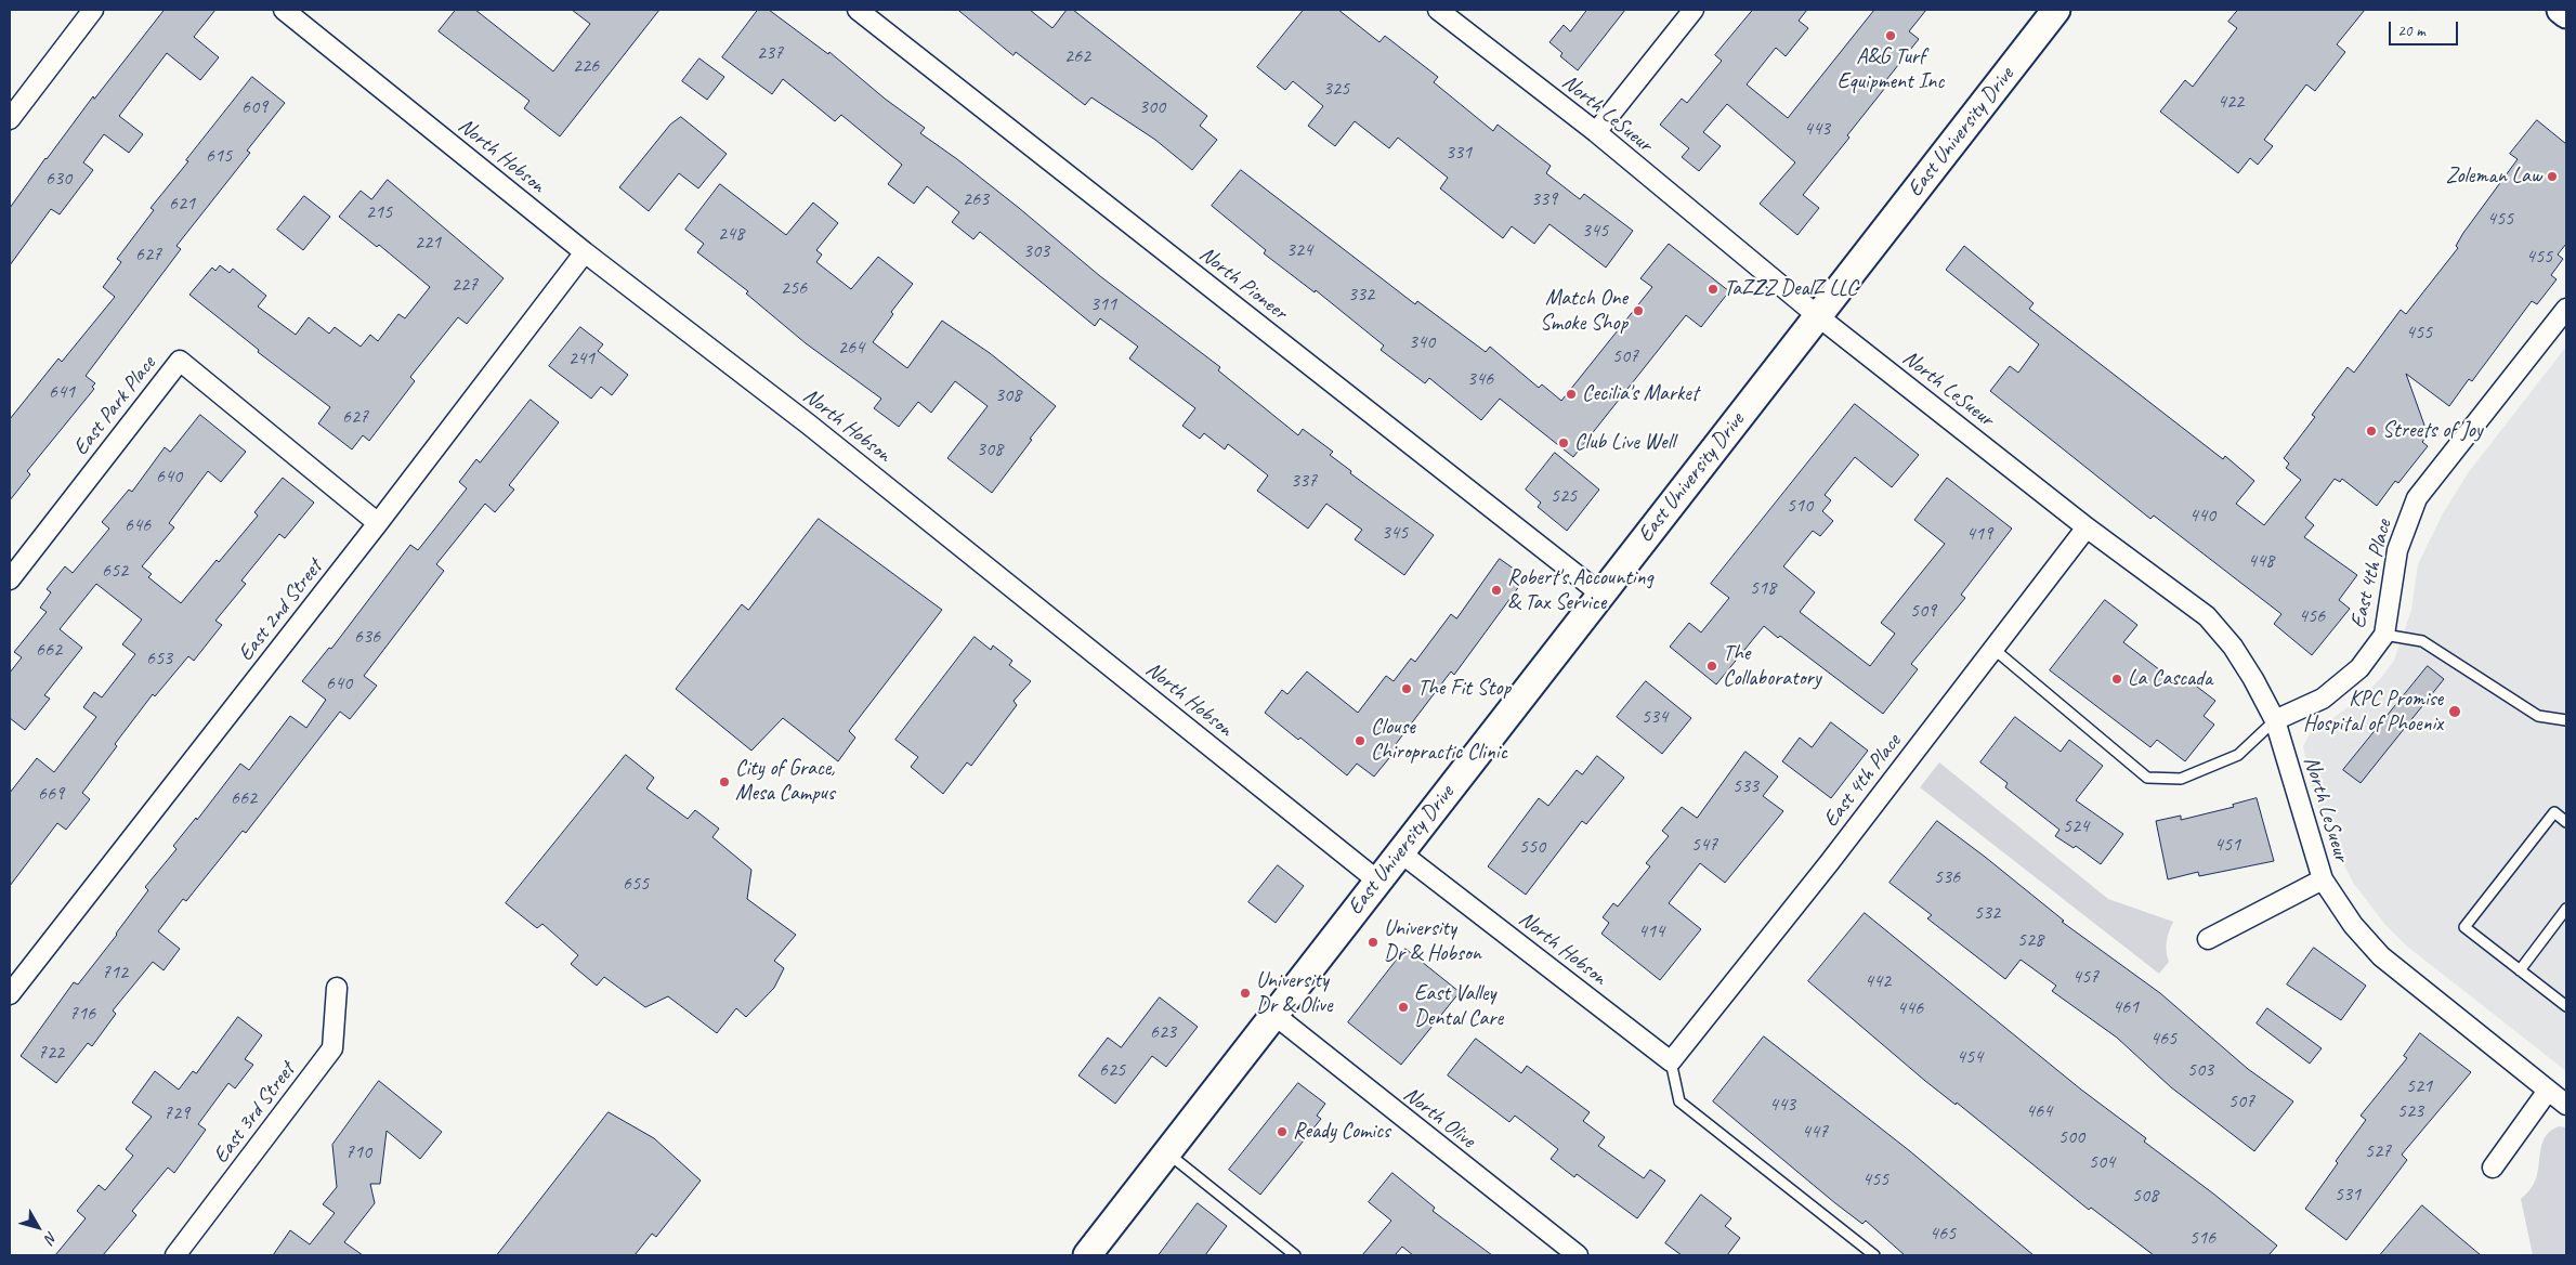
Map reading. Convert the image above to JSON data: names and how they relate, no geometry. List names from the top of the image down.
{
  "streets": {
    "main road": ["East University Drive"],
    "street": [
      "North LeSueur",
      "North Hobson",
      "North Pioneer",
      "East Park Place",
      "East 4th Place",
      "East 2nd Street",
      "East 3rd Street",
      "North Olive"
    ]
  },
  "crossings": [
    ["North LeSueur", "East University Drive"],
    ["North LeSueur", "East 4th Place"],
    ["East University Drive", "North Hobson"],
    ["East University Drive", "North Pioneer"],
    ["East University Drive", "North Olive"],
    ["North Hobson", "East 4th Place"],
    ["North Hobson", "East 2nd Street"],
    ["East Park Place", "East 2nd Street"]
  ],
  "places": [
    "A&G Turf Equipment Inc",
    "Zoleman Law",
    "TaZZZ DealZ LLC",
    "Match One Smoke Shop",
    "Cecilia's Market",
    "Streets of Joy",
    "Club Live Well",
    "Robert's Accounting & Tax Service",
    "The Collaboratory",
    "La Cascada",
    "The Fit Stop",
    "KPC Promise Hospital of Phoenix",
    "Clouse Chiropractic Clinic",
    "City of Grace, Mesa Campus",
    "University Dr & Hobson",
    "University Dr & Olive",
    "East Valley Dental Care",
    "Ready Comics"
  ],
  "house_numbers": [
    "237",
    "262",
    "226",
    "325",
    "422",
    "609",
    "300",
    "443",
    "331",
    "615",
    "630",
    "263",
    "339",
    "621",
    "215",
    "455",
    "345",
    "248",
    "221",
    "324",
    "303",
    "627",
    "455",
    "227",
    "256",
    "332",
    "311",
    "455",
    "340",
    "264",
    "507",
    "241",
    "346",
    "641",
    "308",
    "627",
    "308",
    "640",
    "337",
    "525",
    "510",
    "440",
    "646",
    "345",
    "419",
    "448",
    "652",
    "518",
    "509",
    "456",
    "636",
    "662",
    "653",
    "640",
    "534",
    "533",
    "669",
    "662",
    "524",
    "547",
    "451",
    "550",
    "536",
    "655",
    "532",
    "414",
    "528",
    "712",
    "457",
    "442",
    "461",
    "446",
    "716",
    "623",
    "465",
    "722",
    "454",
    "625",
    "503",
    "521",
    "507",
    "443",
    "464",
    "523",
    "729",
    "447",
    "500",
    "527",
    "710",
    "504",
    "455",
    "531",
    "508",
    "465",
    "516"
  ],
  "scale_bar": "20 m",
  "north": "bottom right"
}
